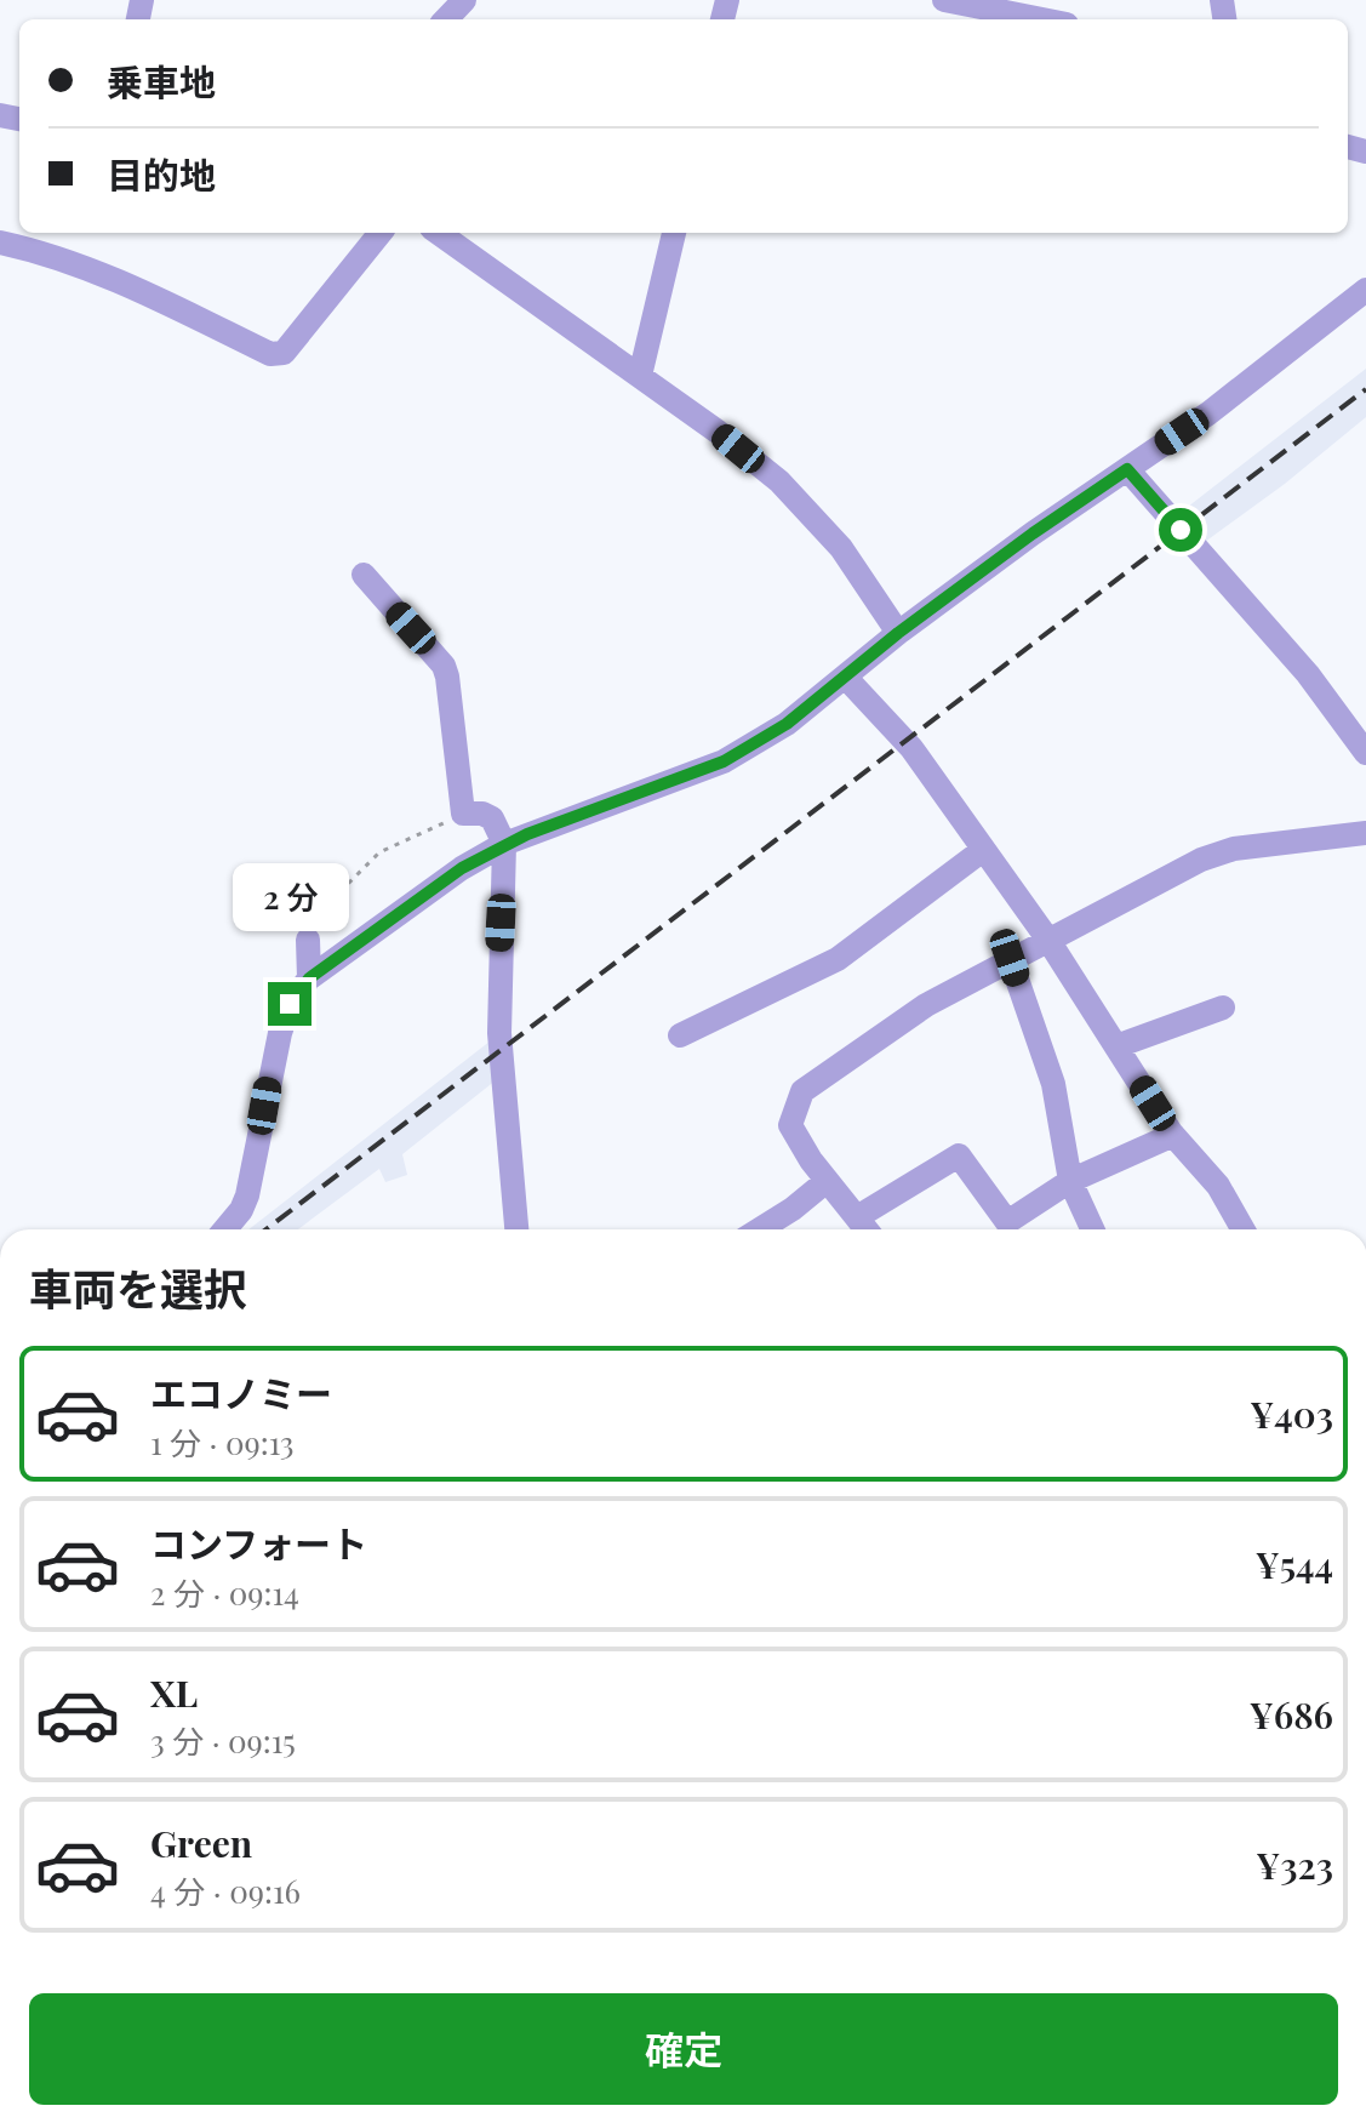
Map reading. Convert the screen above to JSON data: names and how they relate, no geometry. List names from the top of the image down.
{
  "page": {
    "banner": ["乗車地", "目的地"],
    "bubble": "2 分",
    "heading": "車両を選択",
    "list": [
      {
        "name": "エコノミー",
        "note": "1 分 · 09:13",
        "value": "¥403"
      },
      {
        "name": "コンフォート",
        "note": "2 分 · 09:14",
        "value": "¥544"
      },
      {
        "name": "XL",
        "note": "3 分 · 09:15",
        "value": "¥686"
      },
      {
        "name": "Green",
        "note": "4 分 · 09:16",
        "value": "¥323"
      }
    ],
    "buttons": "確定"
  }
}
